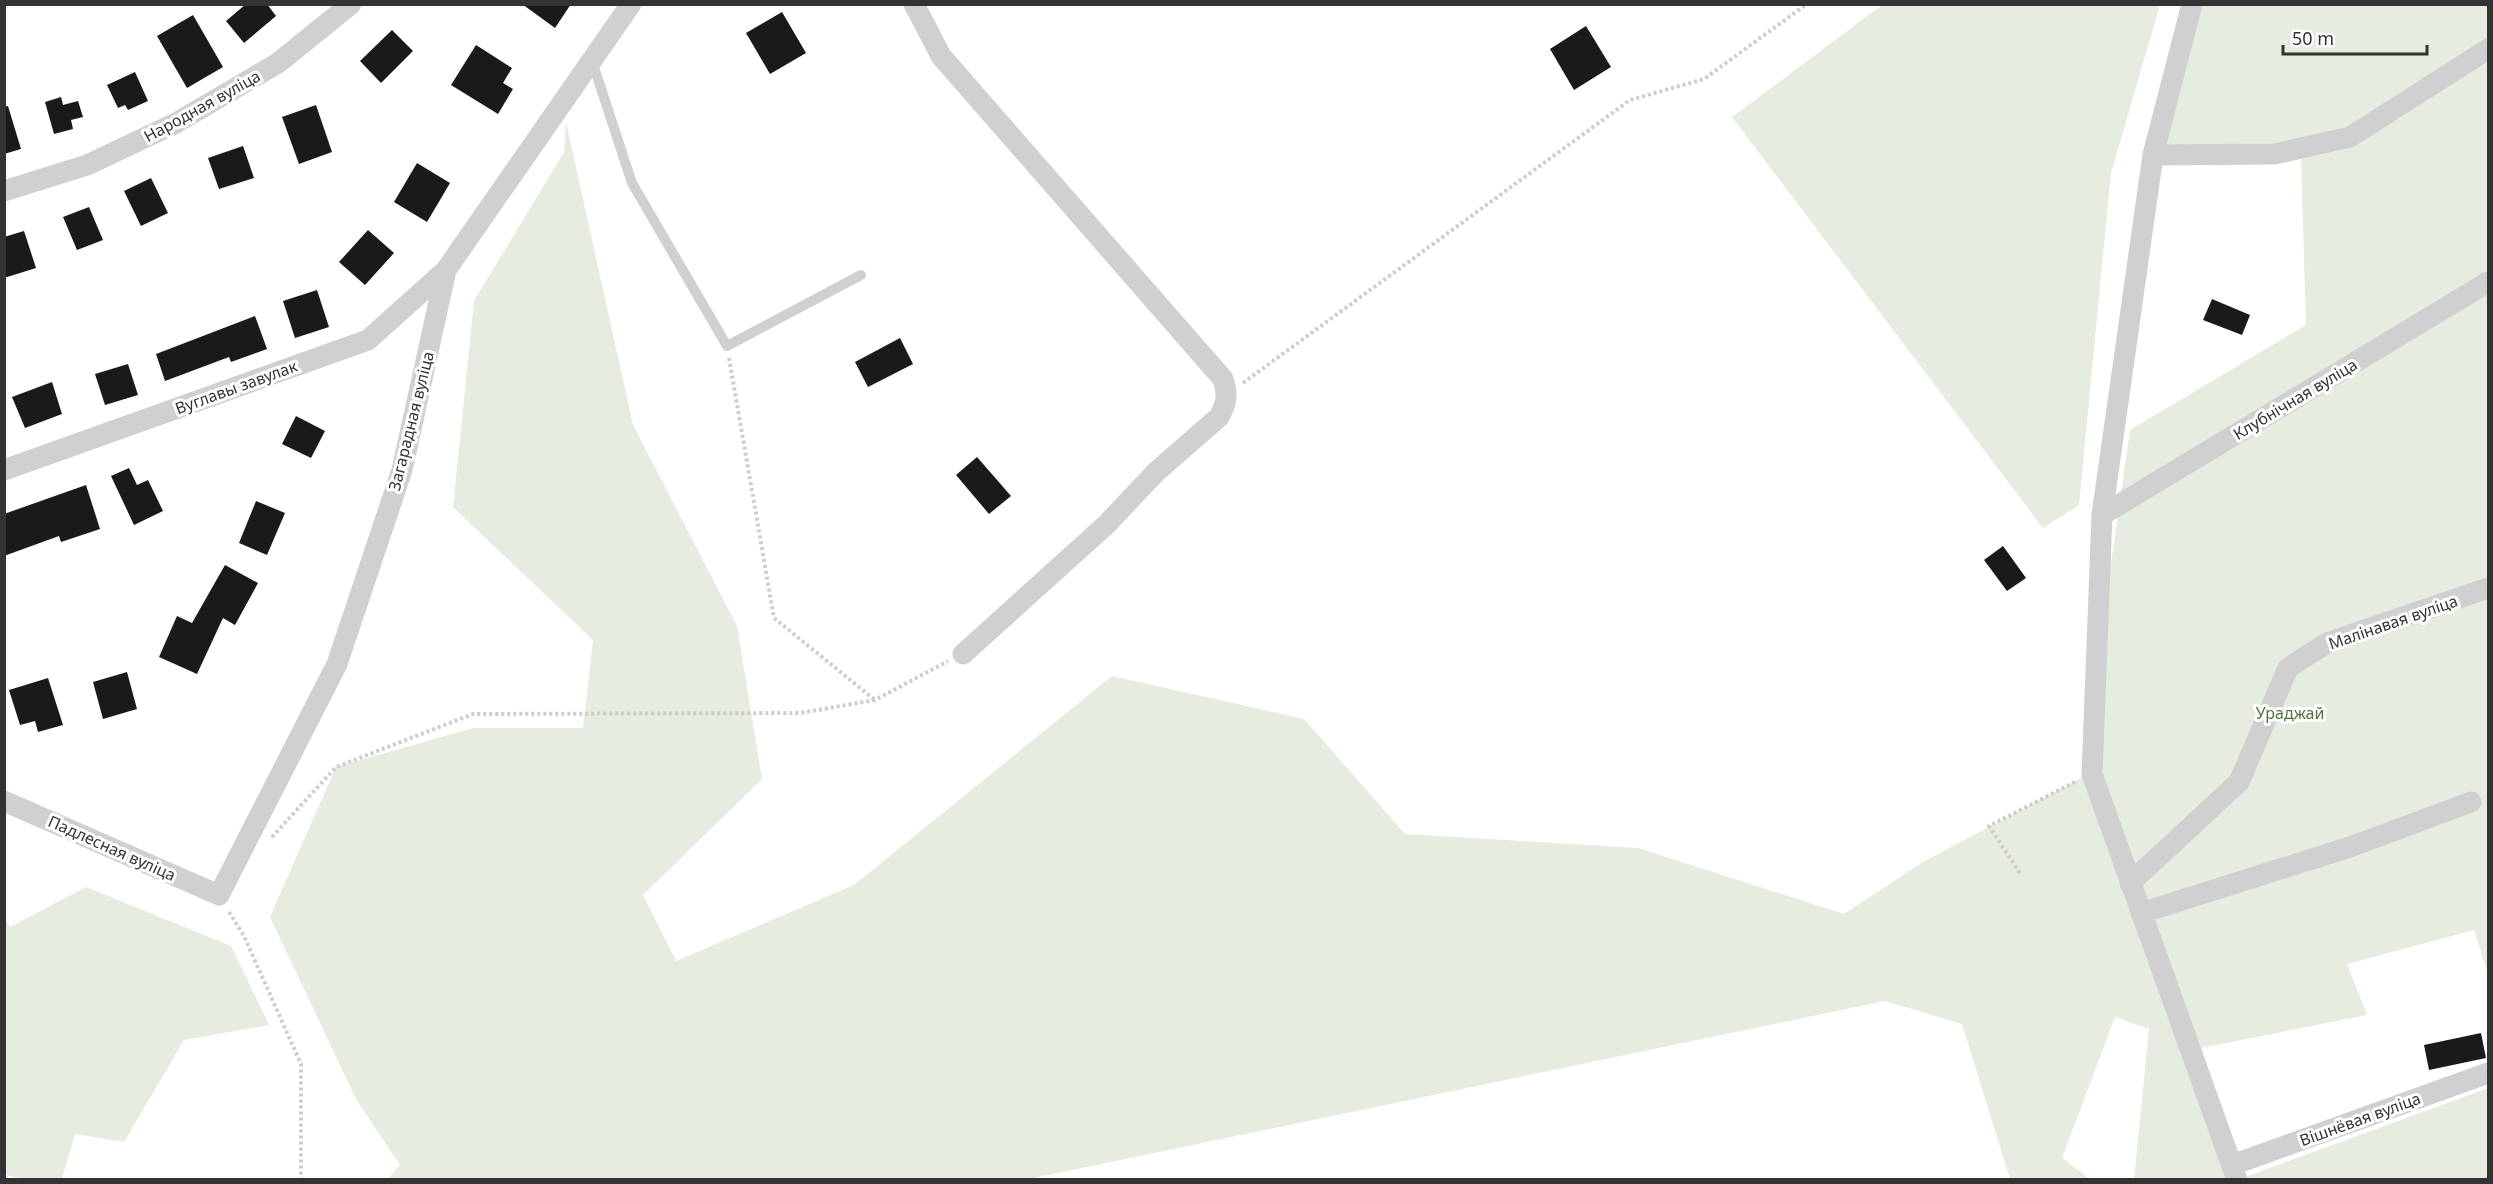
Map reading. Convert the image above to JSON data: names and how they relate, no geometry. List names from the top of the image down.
{
  "streets": {
    "street": [
      "Народная вуліца",
      "Вуглавы завулак",
      "Клубнічная вуліца",
      "Загарадная вуліца",
      "Малінавая вуліца",
      "Падлесная вуліца",
      "Вішнёвая вуліца"
    ]
  },
  "crossings": [
    ["Вуглавы завулак", "Загарадная вуліца"],
    ["Загарадная вуліца", "Падлесная вуліца"]
  ],
  "parks": ["Ураджай"],
  "scale_bar": "50 m"
}
